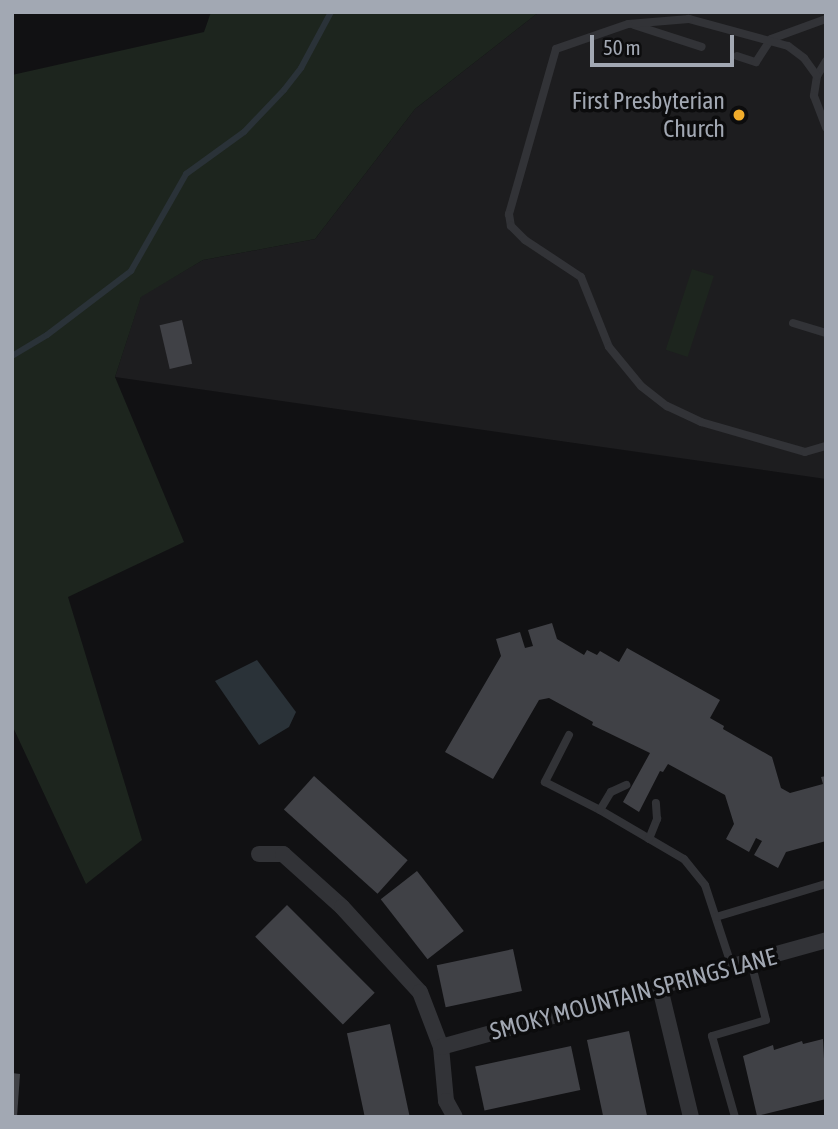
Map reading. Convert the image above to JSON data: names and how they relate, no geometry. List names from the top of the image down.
{
  "streets": {
    "street": ["SMOKY MOUNTAIN SPRINGS LANE"]
  },
  "places": ["First Presbyterian Church"],
  "scale_bar": "50 m"
}
